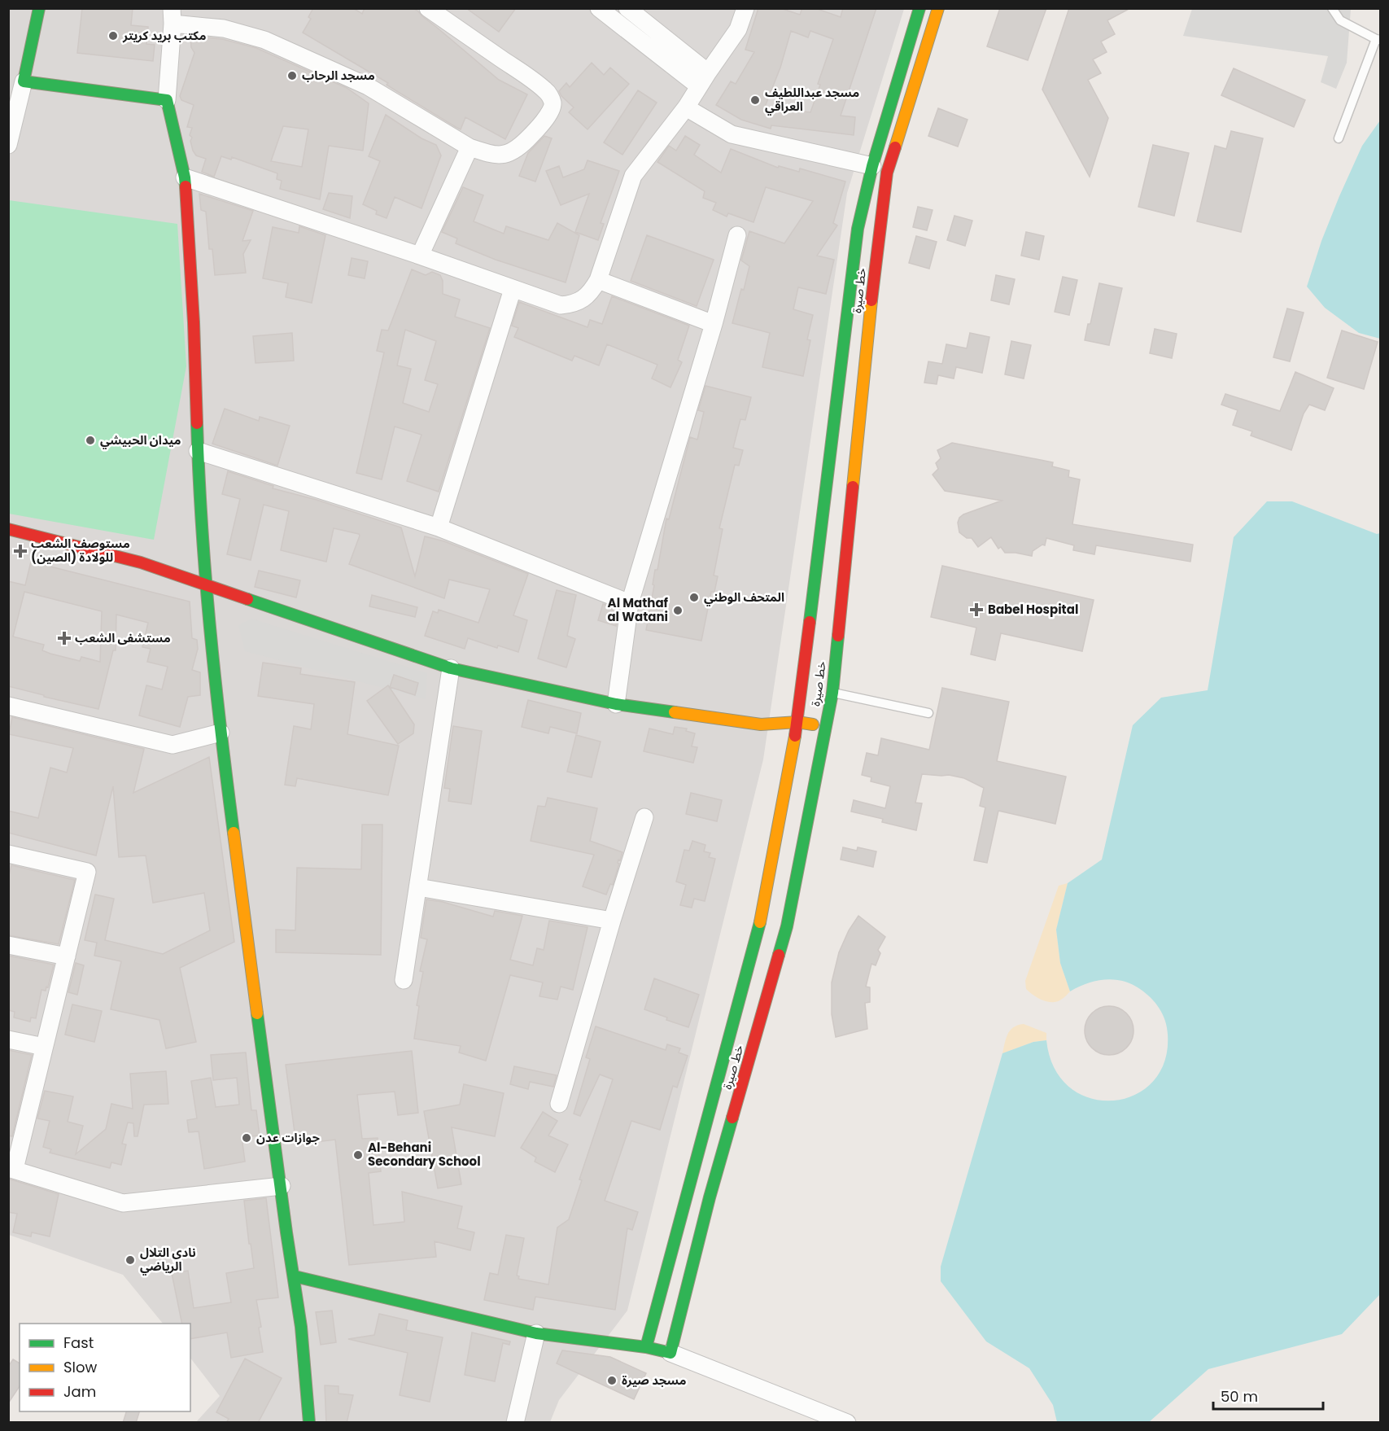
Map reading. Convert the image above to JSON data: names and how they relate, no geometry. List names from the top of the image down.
{
  "streets": {
    "street": ["خط صيرة"]
  },
  "places": {
    "other": [
      "مكتب بريد كريتر",
      "مسجد الرحاب",
      "مسجد عبداللطيف العراقي",
      "ميدان الحبيشي",
      "المتحف الوطني",
      "Al Mathaf al Watani",
      "جوازات عدن",
      "Al-Behani Secondary School",
      "نادي التلال الرياضي",
      "مسجد صيرة"
    ],
    "health": ["مستوصف الشعب (الصين) للولادة", "Babel Hospital", "مستشفى الشعب"]
  },
  "legend": ["Fast", "Slow", "Jam"],
  "scale_bar": "50 m"
}
